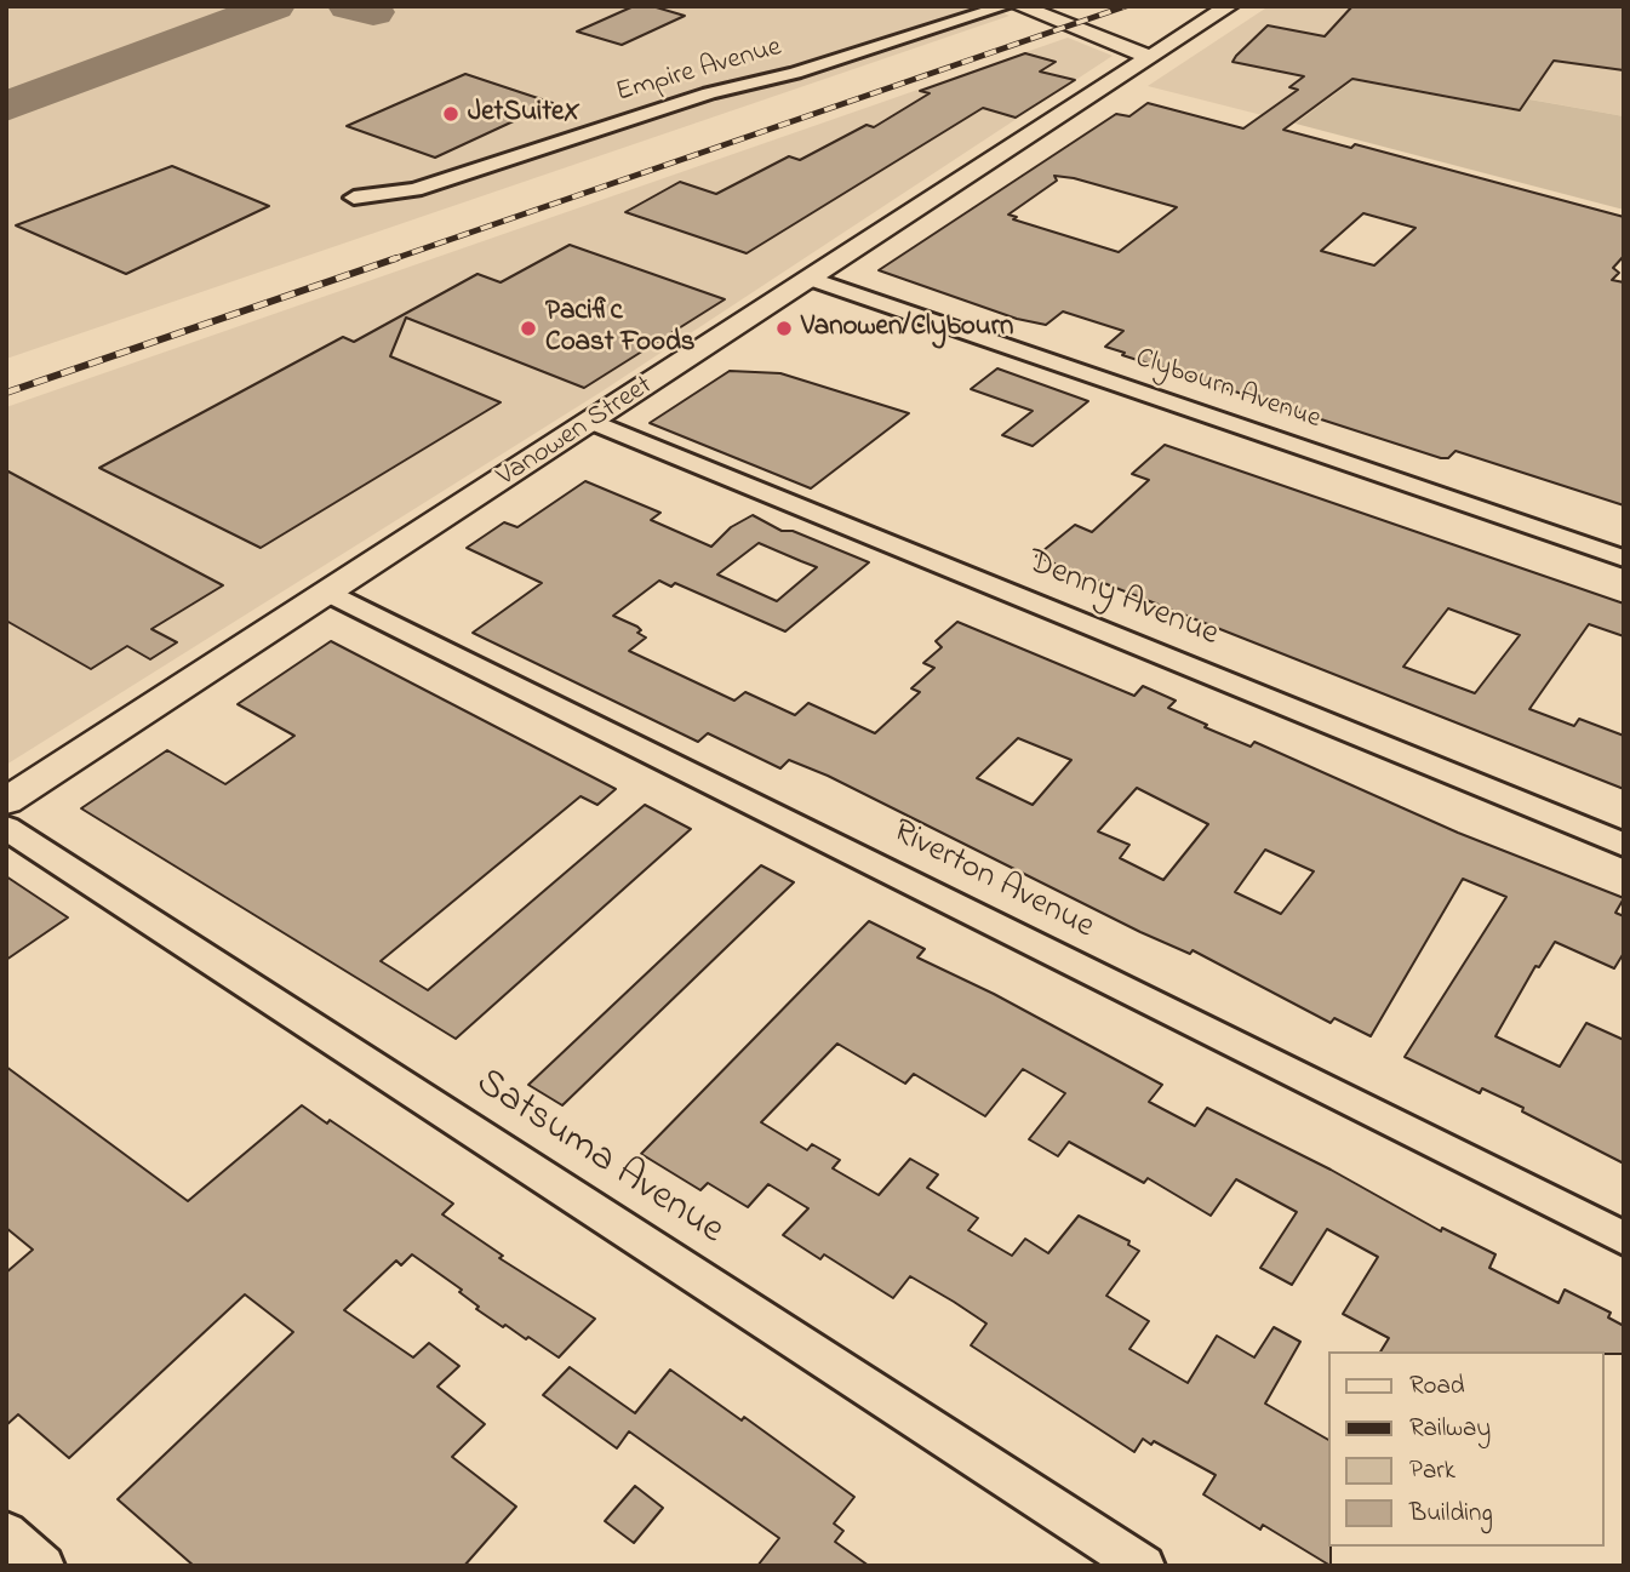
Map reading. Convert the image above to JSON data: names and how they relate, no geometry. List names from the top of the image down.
{
  "streets": {
    "main road": ["Vanowen Street"],
    "street": [
      "Empire Avenue",
      "Clybourn Avenue",
      "Denny Avenue",
      "Riverton Avenue",
      "Satsuma Avenue"
    ]
  },
  "crossings": [
    ["Clybourn Avenue", "Vanowen Street"],
    ["Vanowen Street", "Denny Avenue"],
    ["Vanowen Street", "Riverton Avenue"]
  ],
  "places": ["JetSuiteX", "Pacific Coast Foods", "Vanowen/Clybourn"],
  "legend": [
    "Road",
    "Railway",
    "Park",
    "Building"
  ]
}
